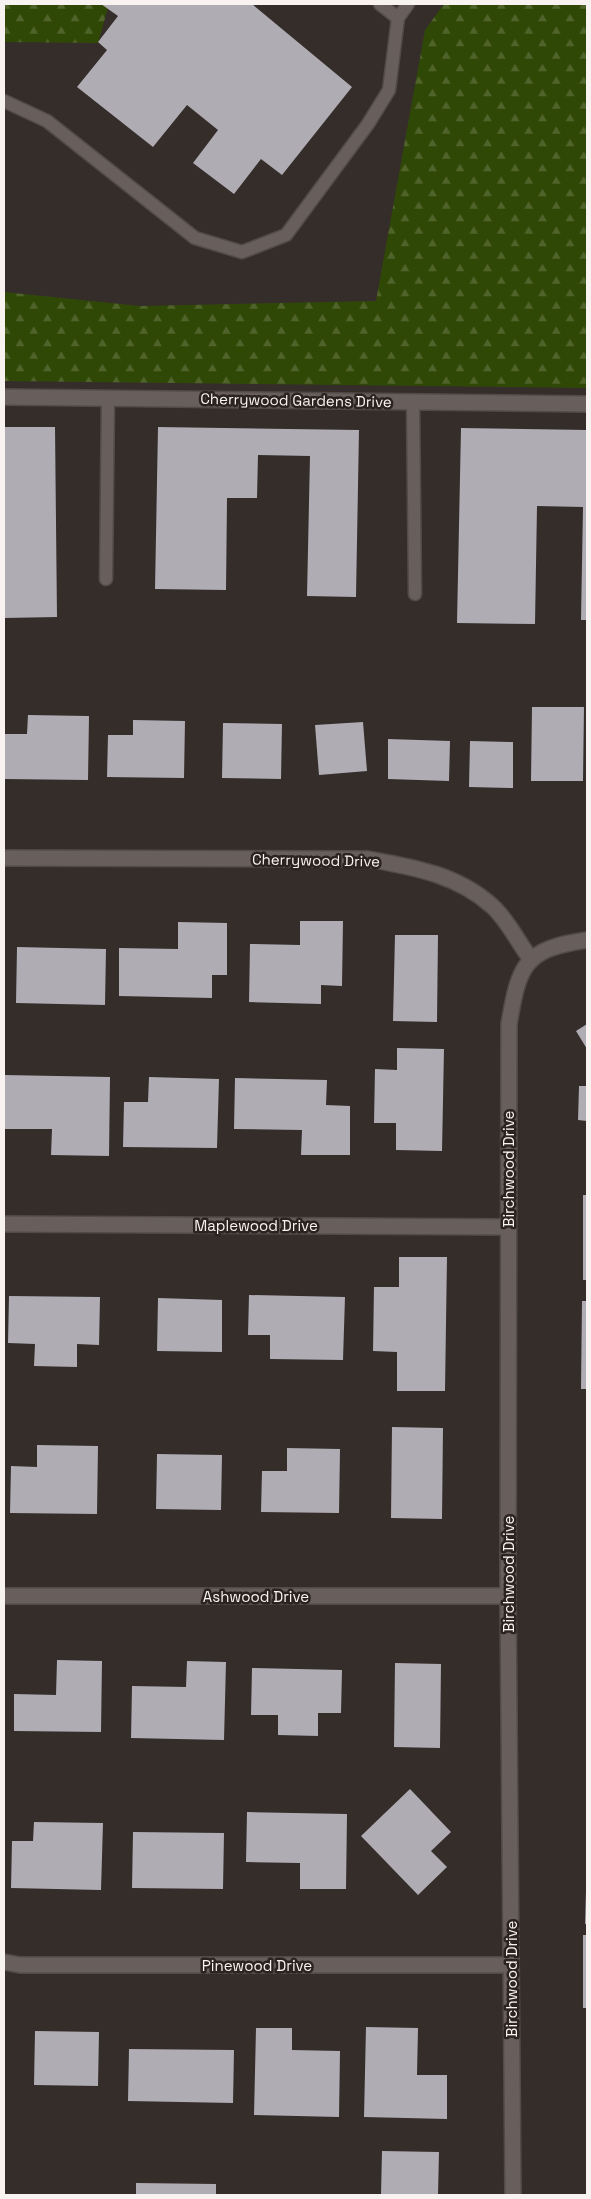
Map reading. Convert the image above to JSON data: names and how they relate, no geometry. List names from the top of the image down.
{
  "streets": {
    "street": [
      "Cherrywood Gardens Drive",
      "Cherrywood Drive",
      "Birchwood Drive",
      "Maplewood Drive",
      "Ashwood Drive",
      "Pinewood Drive"
    ]
  },
  "crossings": [
    ["Cherrywood Drive", "Birchwood Drive"],
    ["Birchwood Drive", "Maplewood Drive"],
    ["Birchwood Drive", "Ashwood Drive"],
    ["Birchwood Drive", "Pinewood Drive"]
  ]
}
